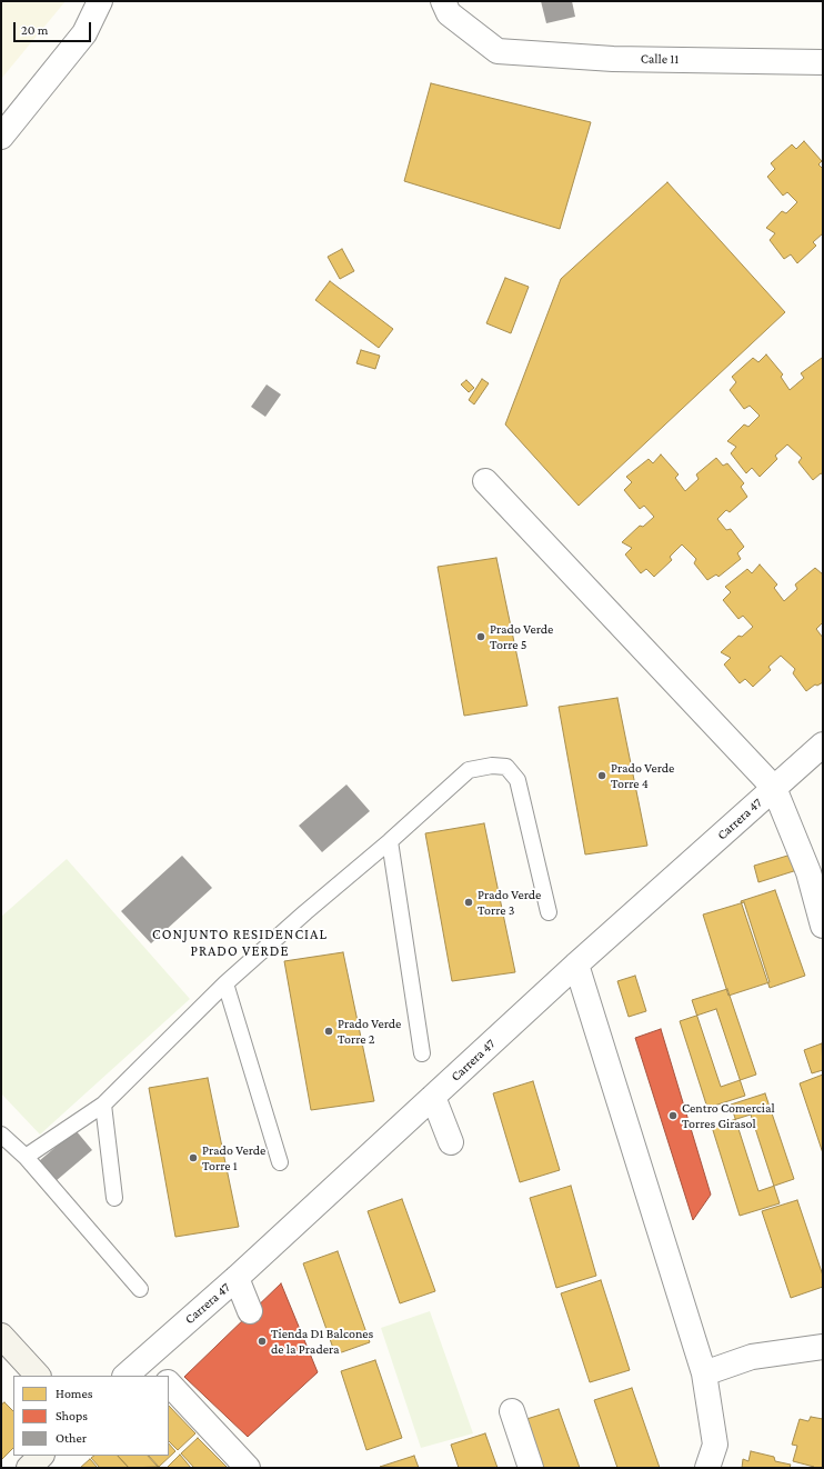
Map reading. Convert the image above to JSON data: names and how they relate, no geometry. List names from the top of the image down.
{
  "streets": {
    "street": ["Calle 11", "Carrera 47"]
  },
  "districts": ["CONJUNTO RESIDENCIAL PRADO VERDE"],
  "places": [
    "Prado Verde Torre 5",
    "Prado Verde Torre 4",
    "Prado Verde Torre 3",
    "Prado Verde Torre 2",
    "Centro Comercial Torres Girasol",
    "Prado Verde Torre 1",
    "Tienda D1 Balcones de la Pradera"
  ],
  "legend": ["Homes", "Shops", "Other"],
  "scale_bar": "20 m"
}
